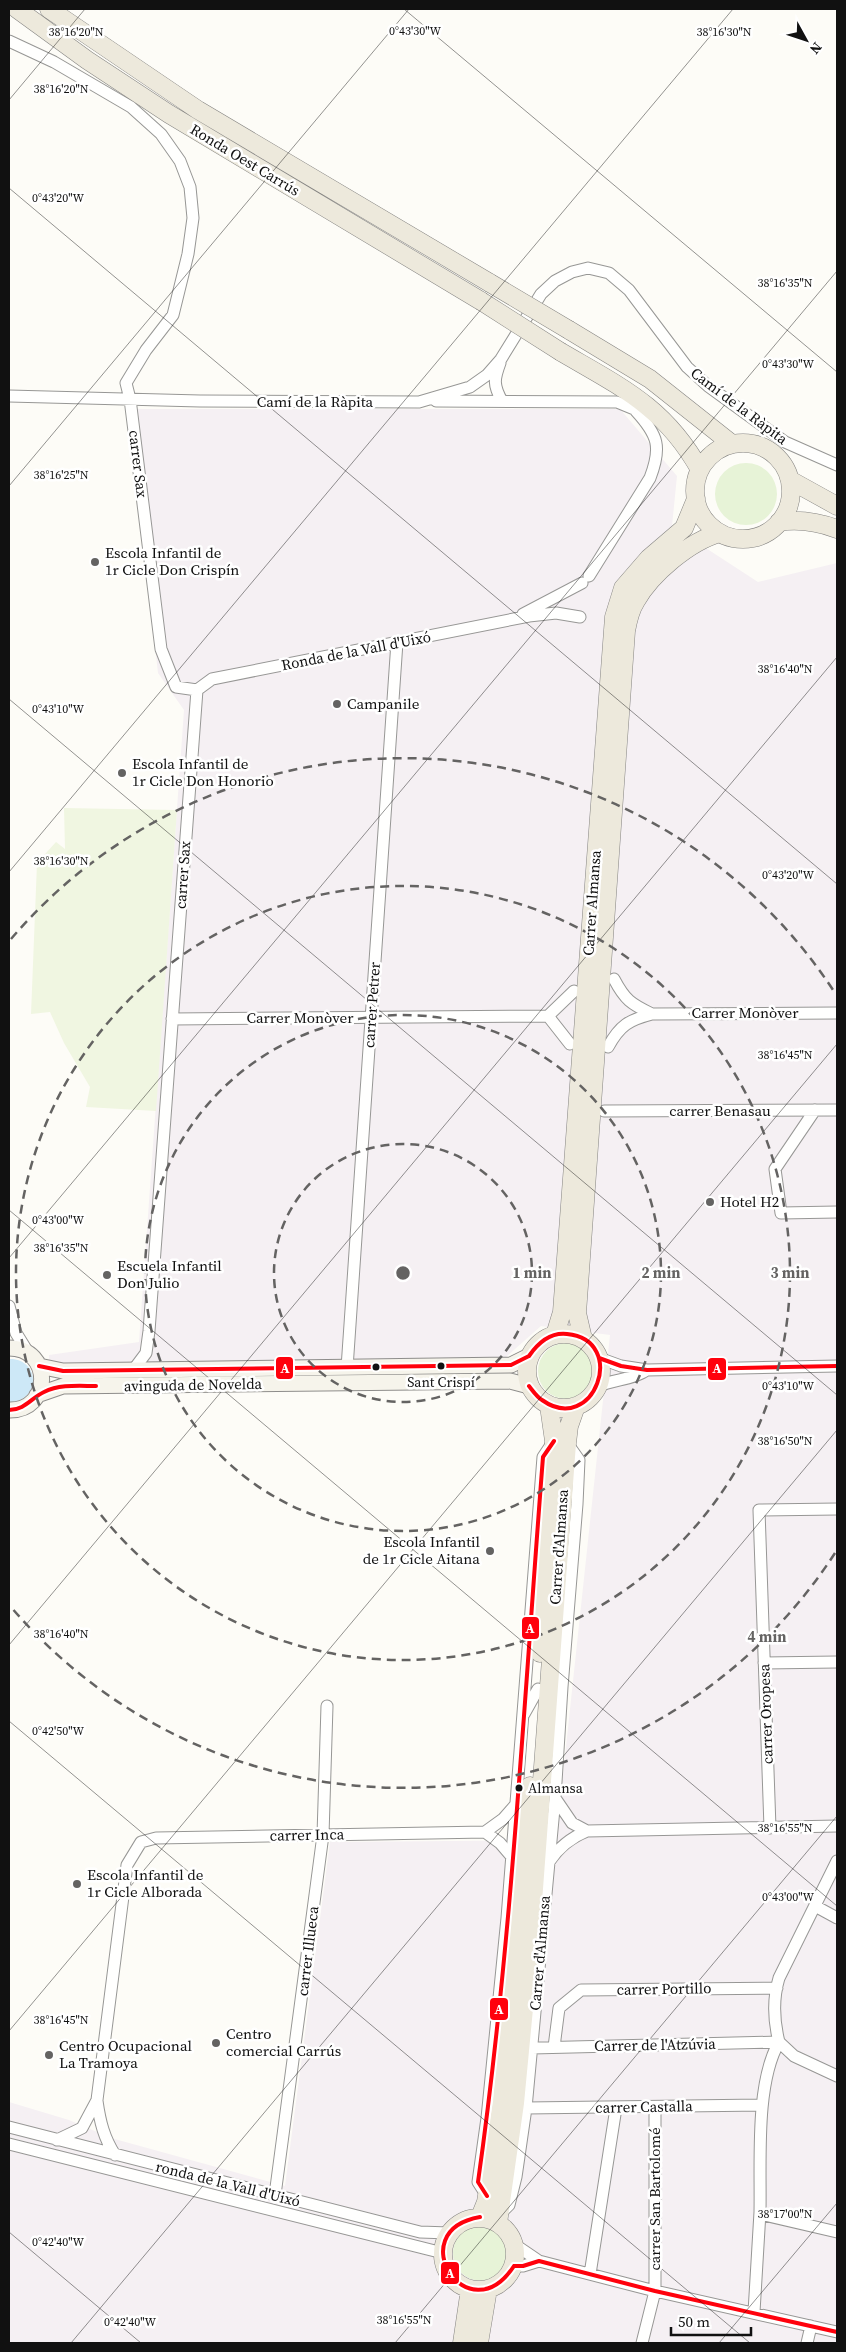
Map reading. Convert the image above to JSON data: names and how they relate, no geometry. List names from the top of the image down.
{
  "streets": {
    "main road": [
      "Ronda Oest Carrús",
      "Carrer Almansa",
      "avinguda de Novelda",
      "Carrer d'Almansa"
    ],
    "street": [
      "Camí de la Ràpita",
      "carrer Sax",
      "Ronda de la Vall d'Uixó",
      "carrer Petrer",
      "Carrer Monòver",
      "carrer Benasau",
      "carrer Oropesa",
      "carrer Inca",
      "carrer Illueca",
      "carrer Portillo",
      "Carrer de l'Atzúvia",
      "carrer Castalla",
      "ronda de la Vall d'Uixó",
      "carrer San Bartolomé"
    ]
  },
  "crossings": [
    ["Ronda Oest Carrús", "Carrer Almansa"],
    ["Camí de la Ràpita", "carrer Sax"],
    ["carrer Sax", "Ronda de la Vall d'Uixó"],
    ["carrer Sax", "Carrer Monòver"],
    ["carrer Sax", "avinguda de Novelda"],
    ["Ronda de la Vall d'Uixó", "carrer Petrer"],
    ["Carrer Almansa", "avinguda de Novelda"],
    ["Carrer Almansa", "Carrer d'Almansa"],
    ["carrer Petrer", "Carrer Monòver"],
    ["carrer Petrer", "avinguda de Novelda"],
    ["avinguda de Novelda", "Carrer d'Almansa"],
    ["Carrer d'Almansa", "carrer Portillo"],
    ["Carrer d'Almansa", "Carrer de l'Atzúvia"],
    ["Carrer d'Almansa", "carrer Castalla"],
    ["Carrer d'Almansa", "ronda de la Vall d'Uixó"],
    ["carrer Inca", "carrer Illueca"],
    ["carrer Illueca", "ronda de la Vall d'Uixó"],
    ["carrer Castalla", "carrer San Bartolomé"]
  ],
  "places": [
    "Escola Infantil de 1r Cicle Don Crispín",
    "Campanile",
    "Escola Infantil de 1r Cicle Don Honorio",
    "Hotel H2",
    "Escuela Infantil Don Julio",
    "Sant Crispí",
    "Escola Infantil de 1r Cicle Aitana",
    "Almansa",
    "Escola Infantil de 1r Cicle Alborada",
    "Centro comercial Carrús",
    "Centro Ocupacional La Tramoya"
  ],
  "lines": ["transit line A"],
  "scale_bar": "50 m",
  "north": "bottom right",
  "coordinates": [
    "0°43'30\"W",
    "38°16'20\"N",
    "38°16'30\"N",
    "0°43'20\"W",
    "38°16'35\"N",
    "38°16'25\"N",
    "38°16'40\"N",
    "0°43'10\"W",
    "38°16'45\"N",
    "0°43'00\"W",
    "38°16'50\"N",
    "0°42'50\"W",
    "38°16'55\"N",
    "38°17'00\"N",
    "0°42'40\"W"
  ],
  "rings": [
    "1 min",
    "2 min",
    "3 min",
    "4 min"
  ]
}
